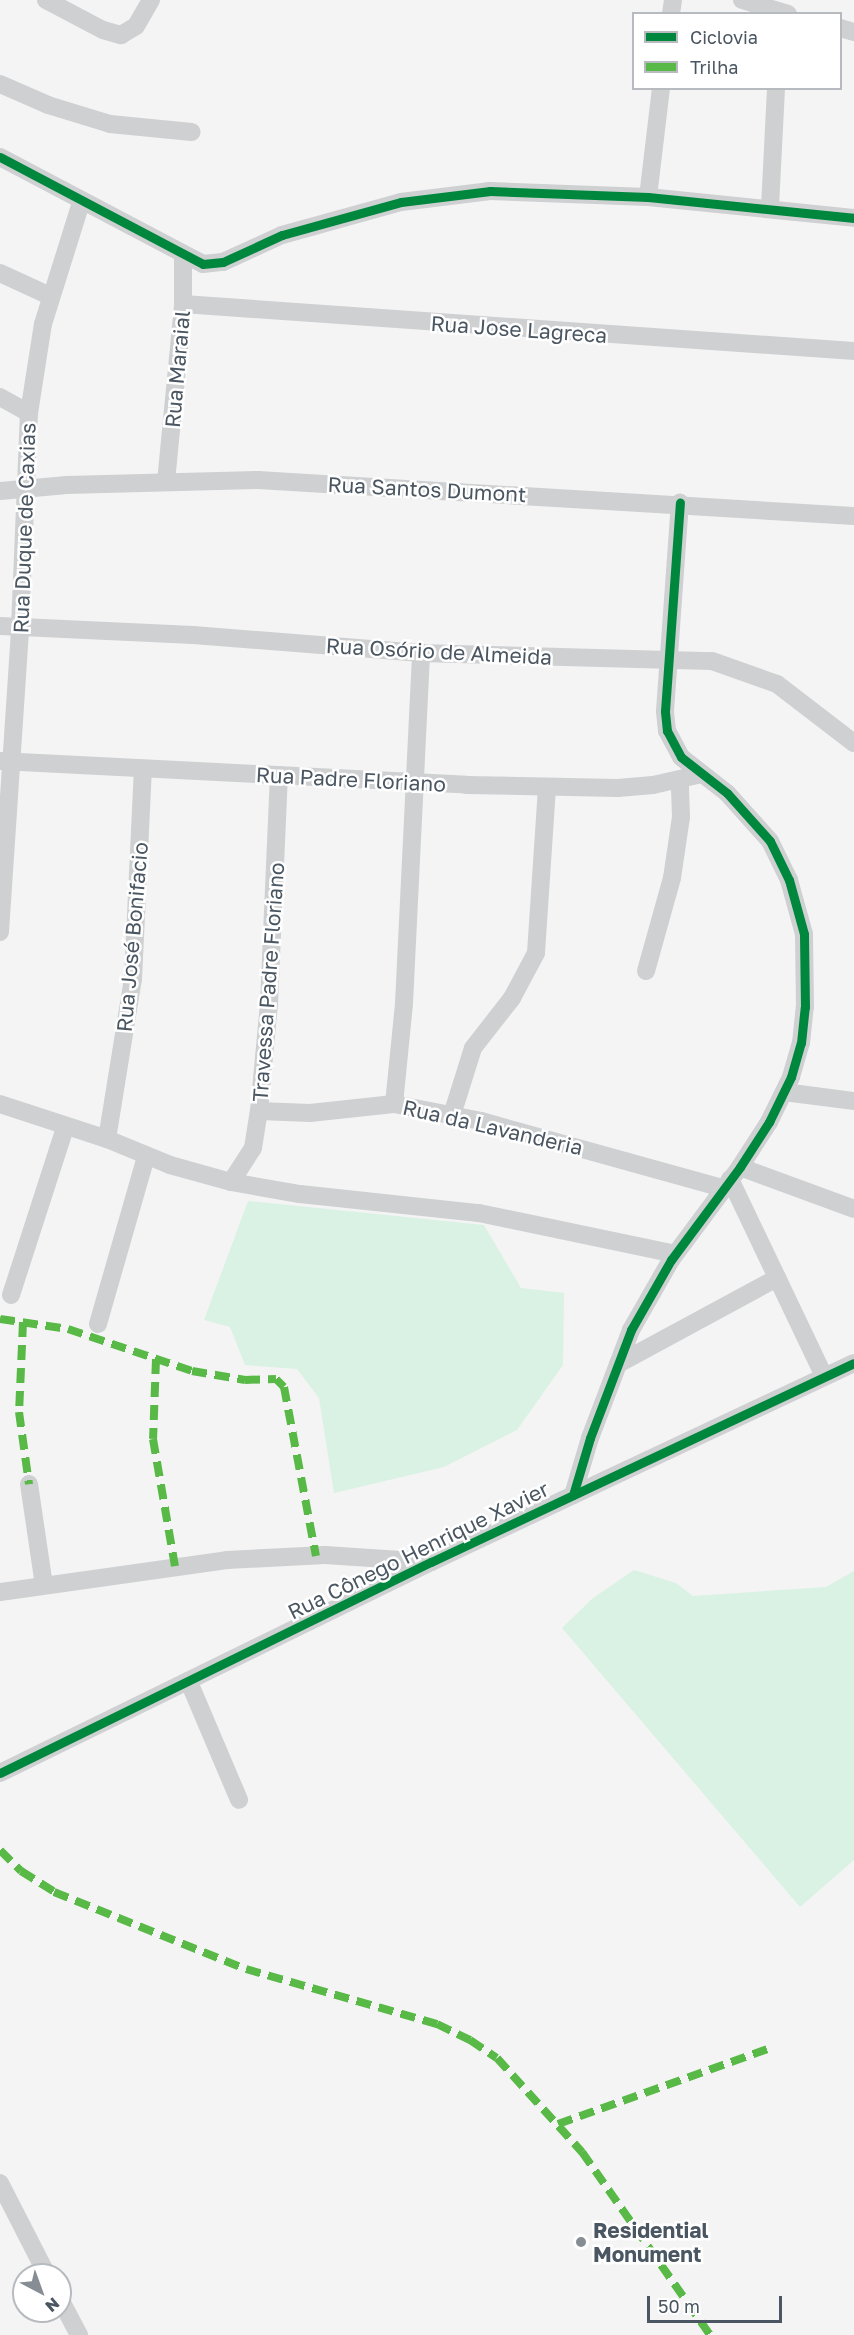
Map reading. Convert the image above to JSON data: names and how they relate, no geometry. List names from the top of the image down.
{
  "streets": {
    "street": [
      "Rua Jose Lagreca",
      "Rua Maraial",
      "Rua Santos Dumont",
      "Rua Duque de Caxias",
      "Rua Osório de Almeida",
      "Rua Padre Floriano",
      "Rua José Bonifacio",
      "Travessa Padre Floriano",
      "Rua da Lavanderia",
      "Rua Cônego Henrique Xavier"
    ]
  },
  "crossings": [
    ["Rua Jose Lagreca", "Rua Maraial"],
    ["Rua Maraial", "Rua Santos Dumont"],
    ["Rua Santos Dumont", "Rua Duque de Caxias"],
    ["Rua Duque de Caxias", "Rua Osório de Almeida"],
    ["Rua Duque de Caxias", "Rua Padre Floriano"],
    ["Rua Padre Floriano", "Rua José Bonifacio"],
    ["Rua Padre Floriano", "Travessa Padre Floriano"],
    ["Travessa Padre Floriano", "Rua da Lavanderia"]
  ],
  "places": ["Residential Monument"],
  "legend": ["Ciclovia", "Trilha"],
  "scale_bar": "50 m",
  "north": "bottom right"
}
